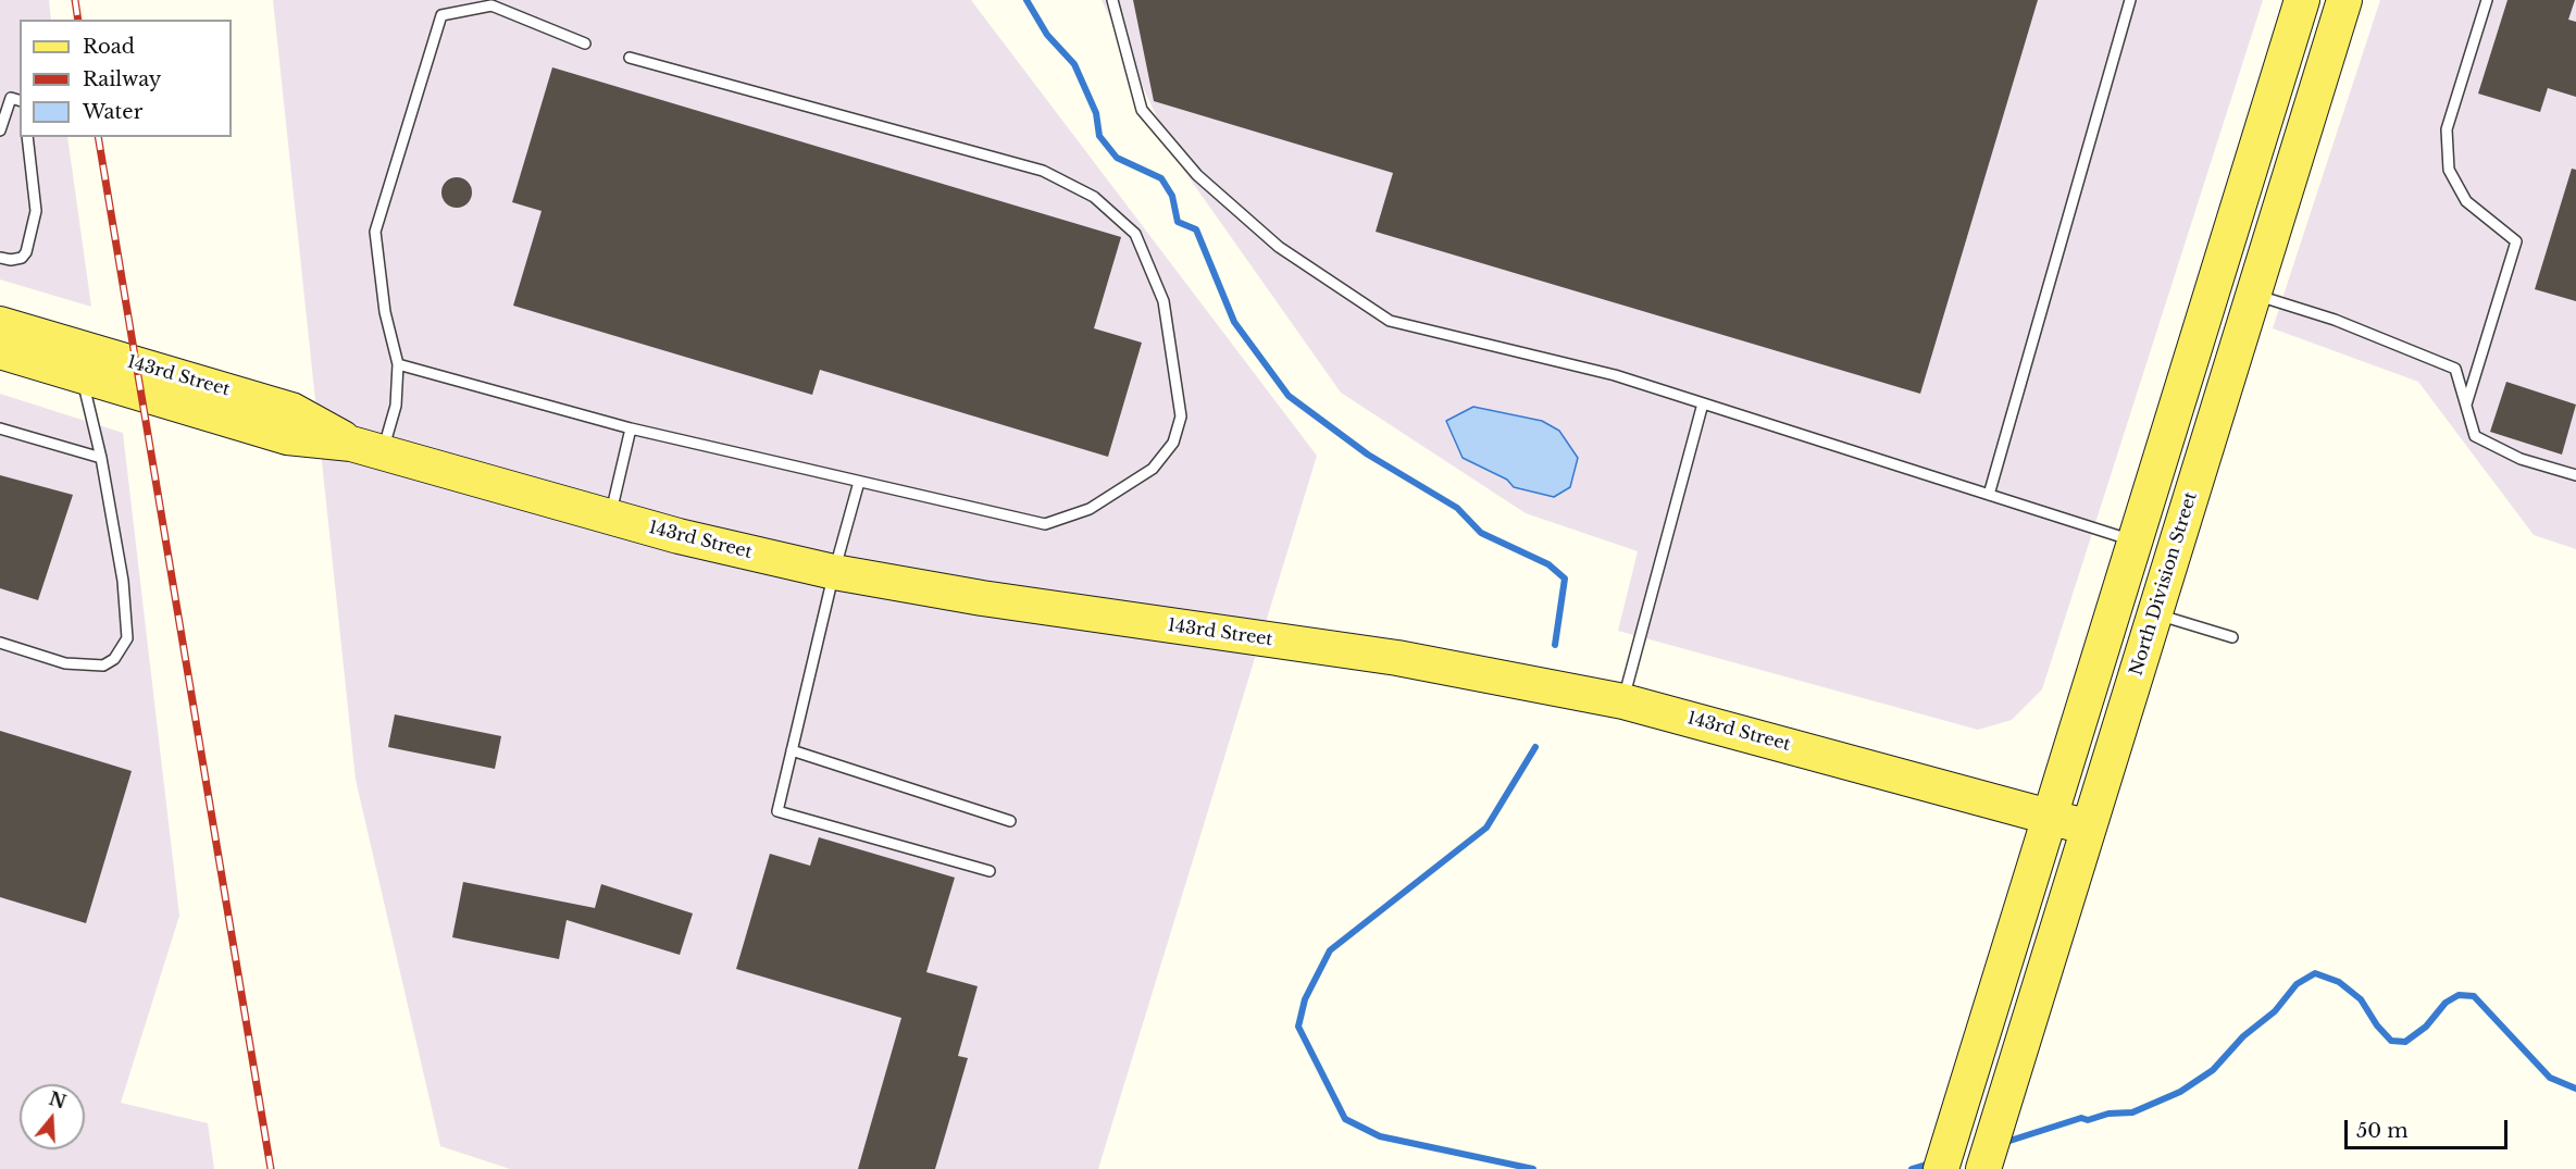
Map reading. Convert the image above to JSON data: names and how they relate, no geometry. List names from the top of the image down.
{
  "streets": {
    "main road": ["143rd Street", "North Division Street"]
  },
  "crossings": [
    ["143rd Street", "North Division Street"]
  ],
  "legend": ["Road", "Railway", "Water"],
  "scale_bar": "50 m",
  "north": "top"
}
